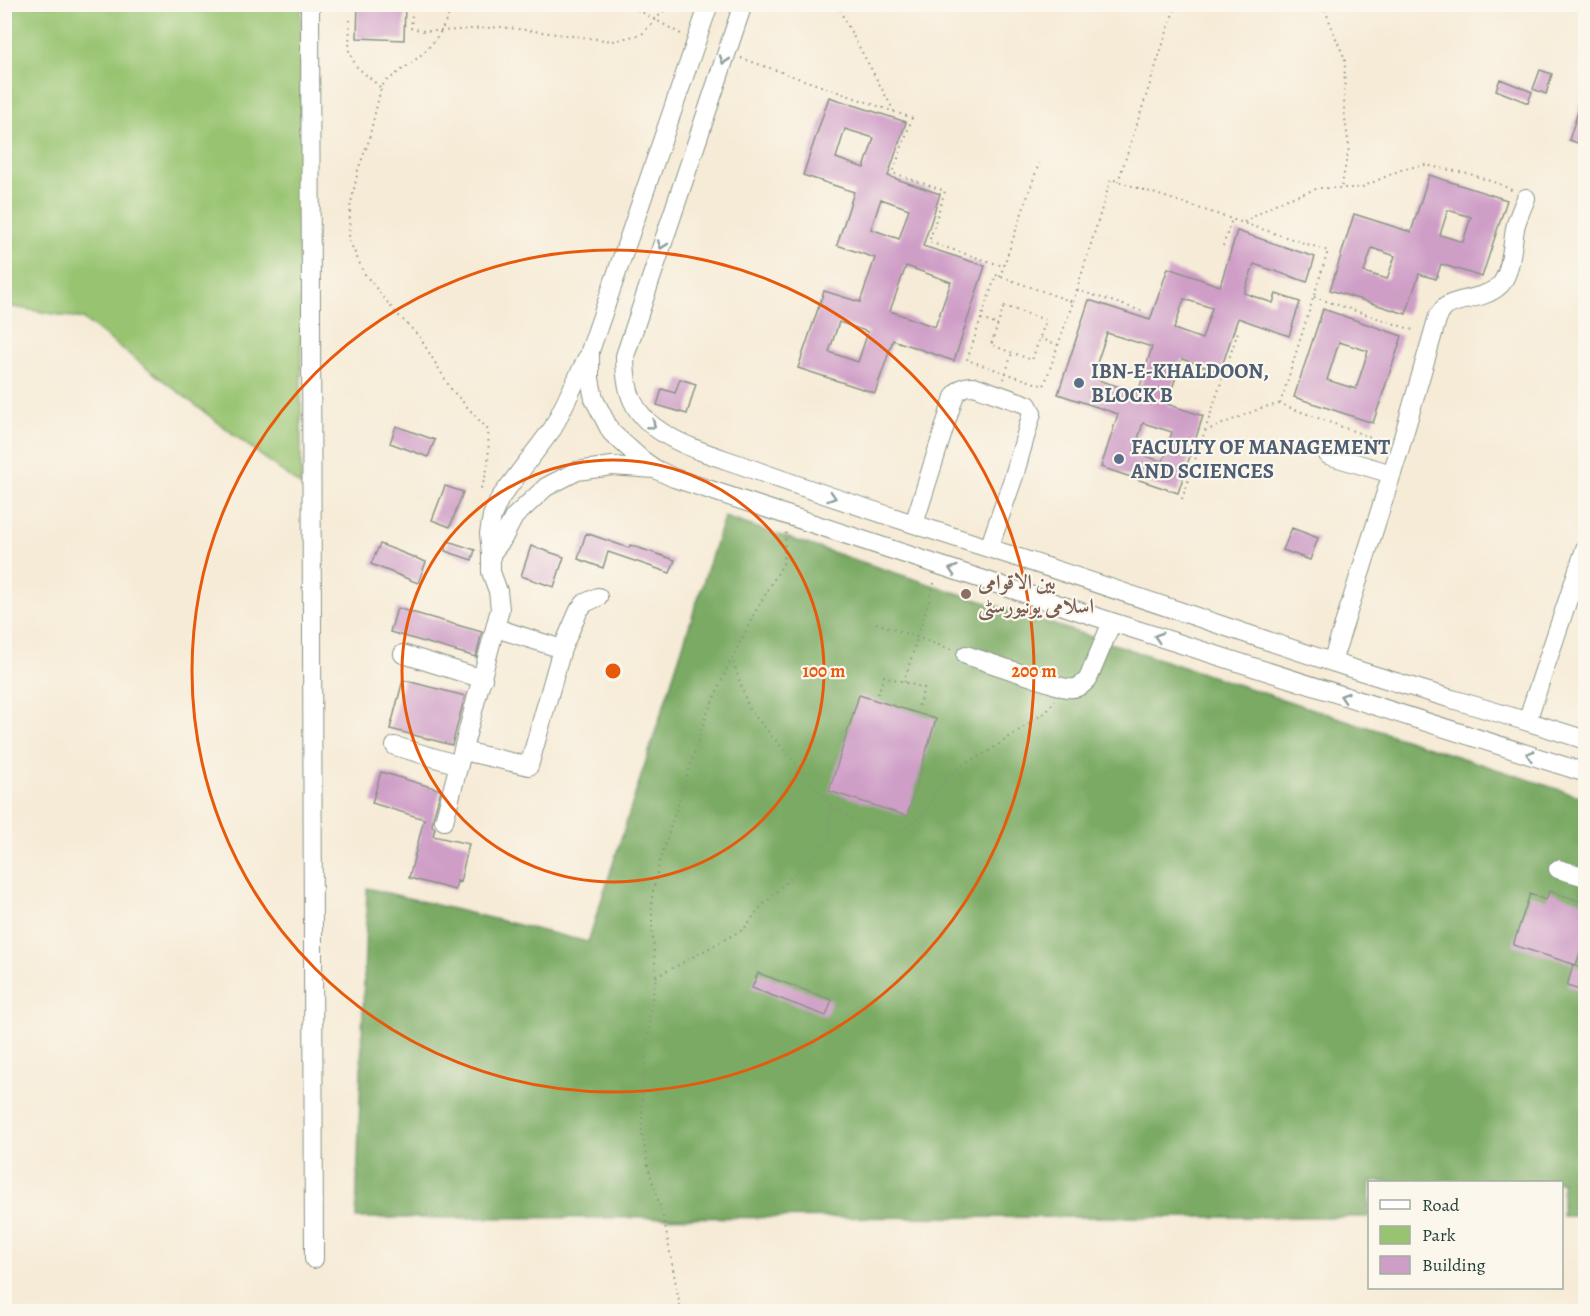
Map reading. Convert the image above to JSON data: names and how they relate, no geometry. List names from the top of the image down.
{
  "places": ["IBN-E-KHALDOON, BLOCK B", "FACULTY OF MANAGEMENT AND SCIENCES", "بین الاقوامی اسلامی یونیورسٹی"],
  "legend": ["Road", "Park", "Building"],
  "rings": ["100 m", "200 m"]
}
